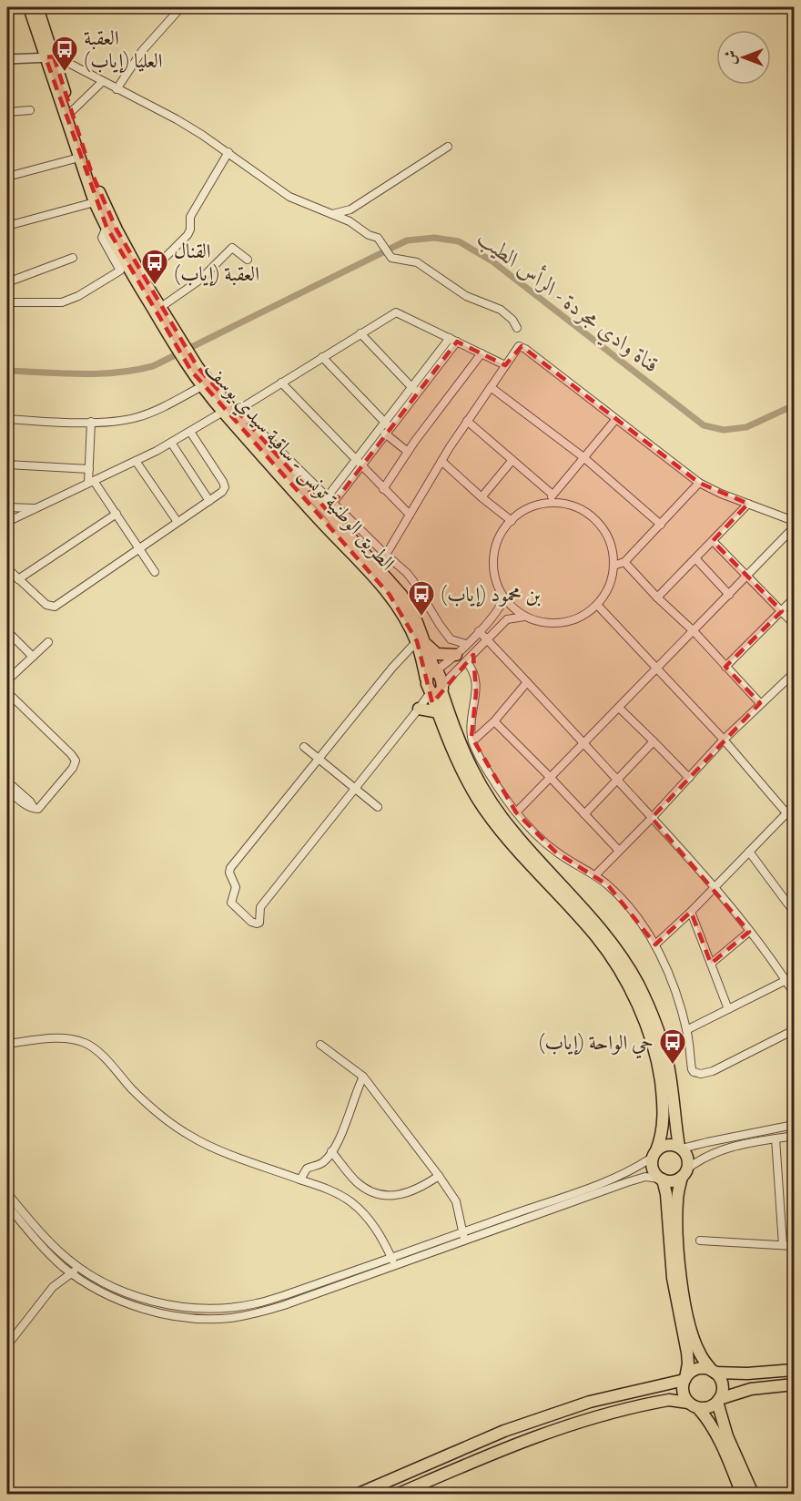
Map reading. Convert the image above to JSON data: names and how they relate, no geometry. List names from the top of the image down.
{
  "streets": {
    "highway": ["الطريق الوطنية تونس - ساقية سيدي يوسف"]
  },
  "water": ["قناة وادي مجردة - الرأس الطيب"],
  "places": {
    "bus stop": [
      "العقبة العليا (إياب)",
      "القنال العقبة (إياب)",
      "بن محمود (إياب)",
      "حي الواحة (إياب)"
    ]
  },
  "north": "left"
}
